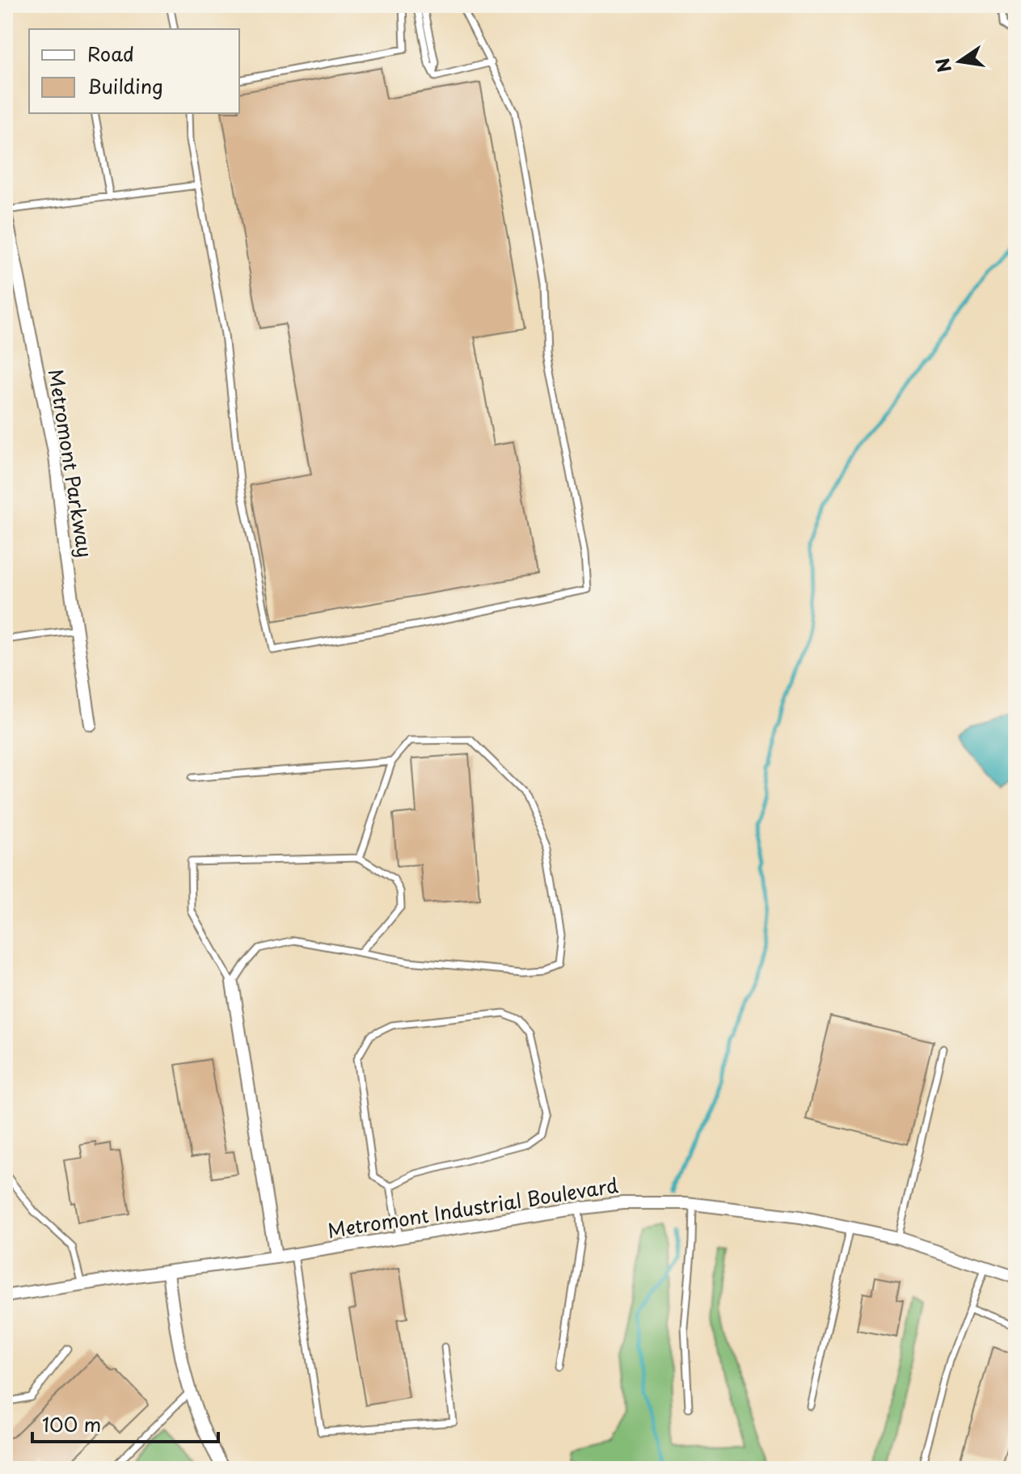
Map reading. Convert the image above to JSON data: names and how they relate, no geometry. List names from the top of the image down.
{
  "streets": {
    "street": ["Metromont Parkway", "Metromont Industrial Boulevard"]
  },
  "legend": ["Road", "Building"],
  "scale_bar": "100 m",
  "north": "left"
}
